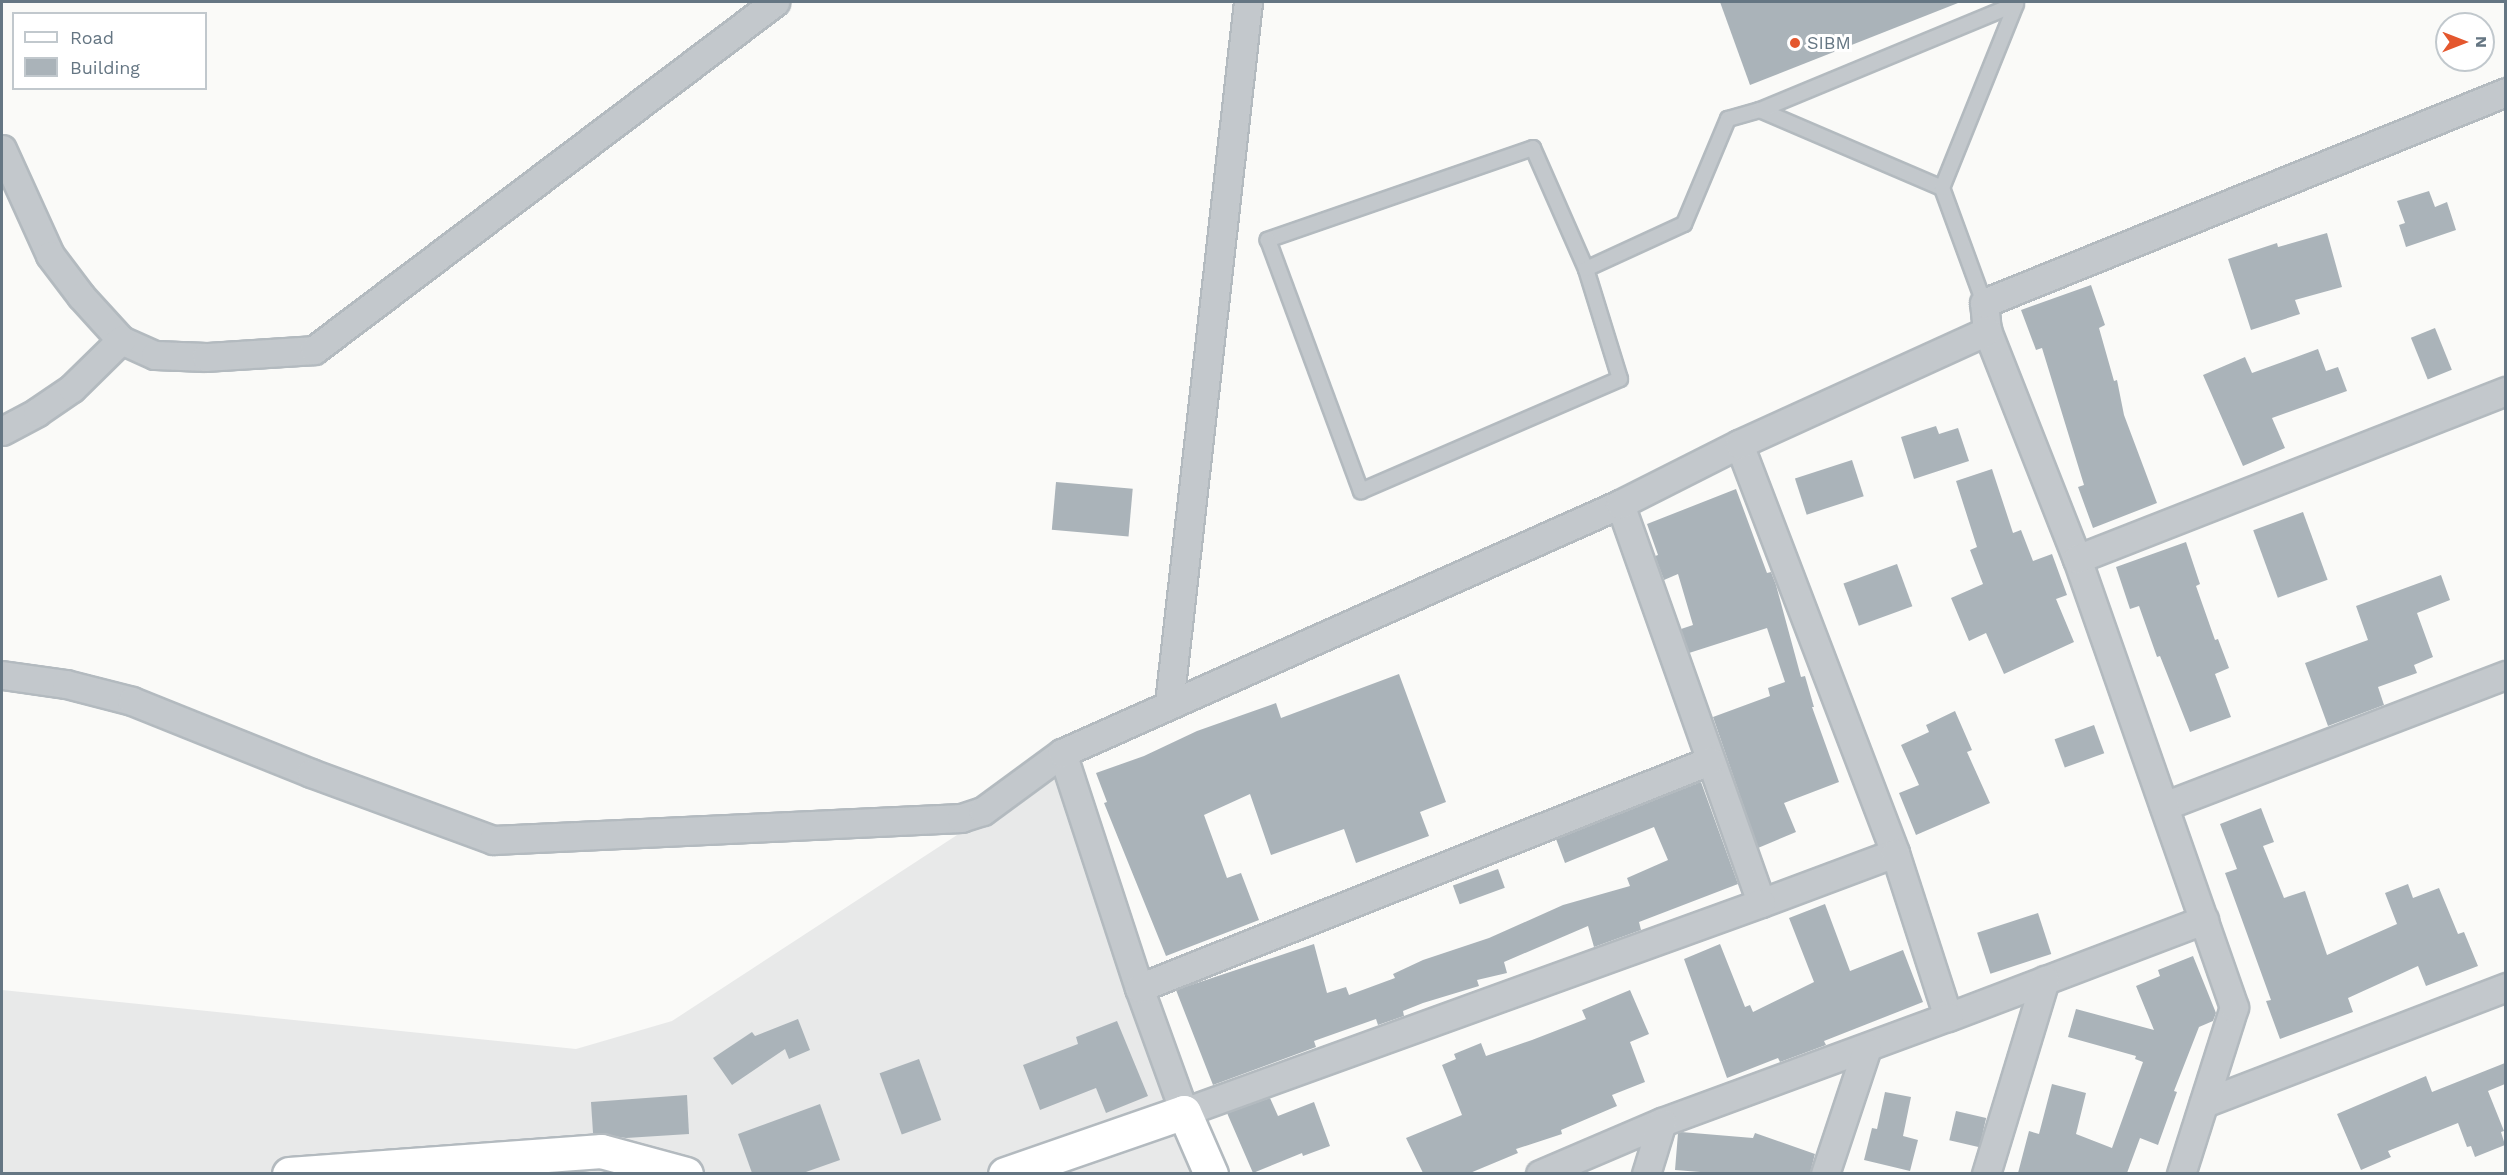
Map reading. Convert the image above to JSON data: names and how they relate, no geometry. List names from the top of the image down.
{
  "places": ["SIBM"],
  "legend": ["Road", "Building"],
  "north": "right"
}
